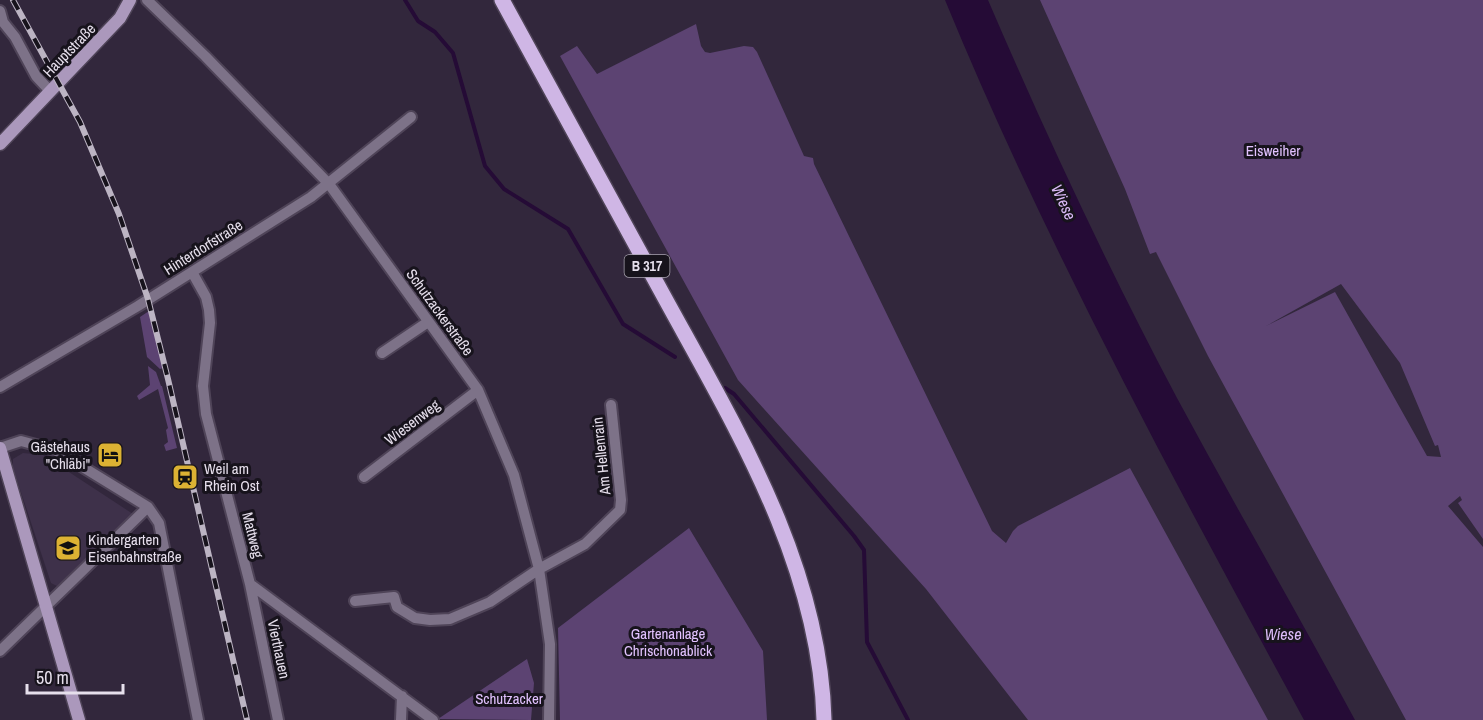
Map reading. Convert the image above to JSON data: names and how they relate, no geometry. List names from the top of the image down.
{
  "streets": {
    "main road": ["B 317"],
    "street": [
      "Hauptstraße",
      "Hinterdorfstraße",
      "Schutzackerstraße",
      "Wiesenweg",
      "Am Hellenrain",
      "Mattweg",
      "Vierthauen"
    ]
  },
  "crossings": [
    ["Hinterdorfstraße", "Schutzackerstraße"],
    ["Hinterdorfstraße", "Mattweg"],
    ["Schutzackerstraße", "Wiesenweg"],
    ["Schutzackerstraße", "Am Hellenrain"],
    ["Mattweg", "Vierthauen"]
  ],
  "water": ["Wiese"],
  "parks": ["Eisweiher", "Gartenanlage Chrischonablick", "Schutzacker"],
  "places": {
    "hotel": ["Gästehaus \"Chläbi\""],
    "station": ["Weil am Rhein Ost"],
    "school or university": ["Kindergarten Eisenbahnstraße"]
  },
  "scale_bar": "50 m"
}
